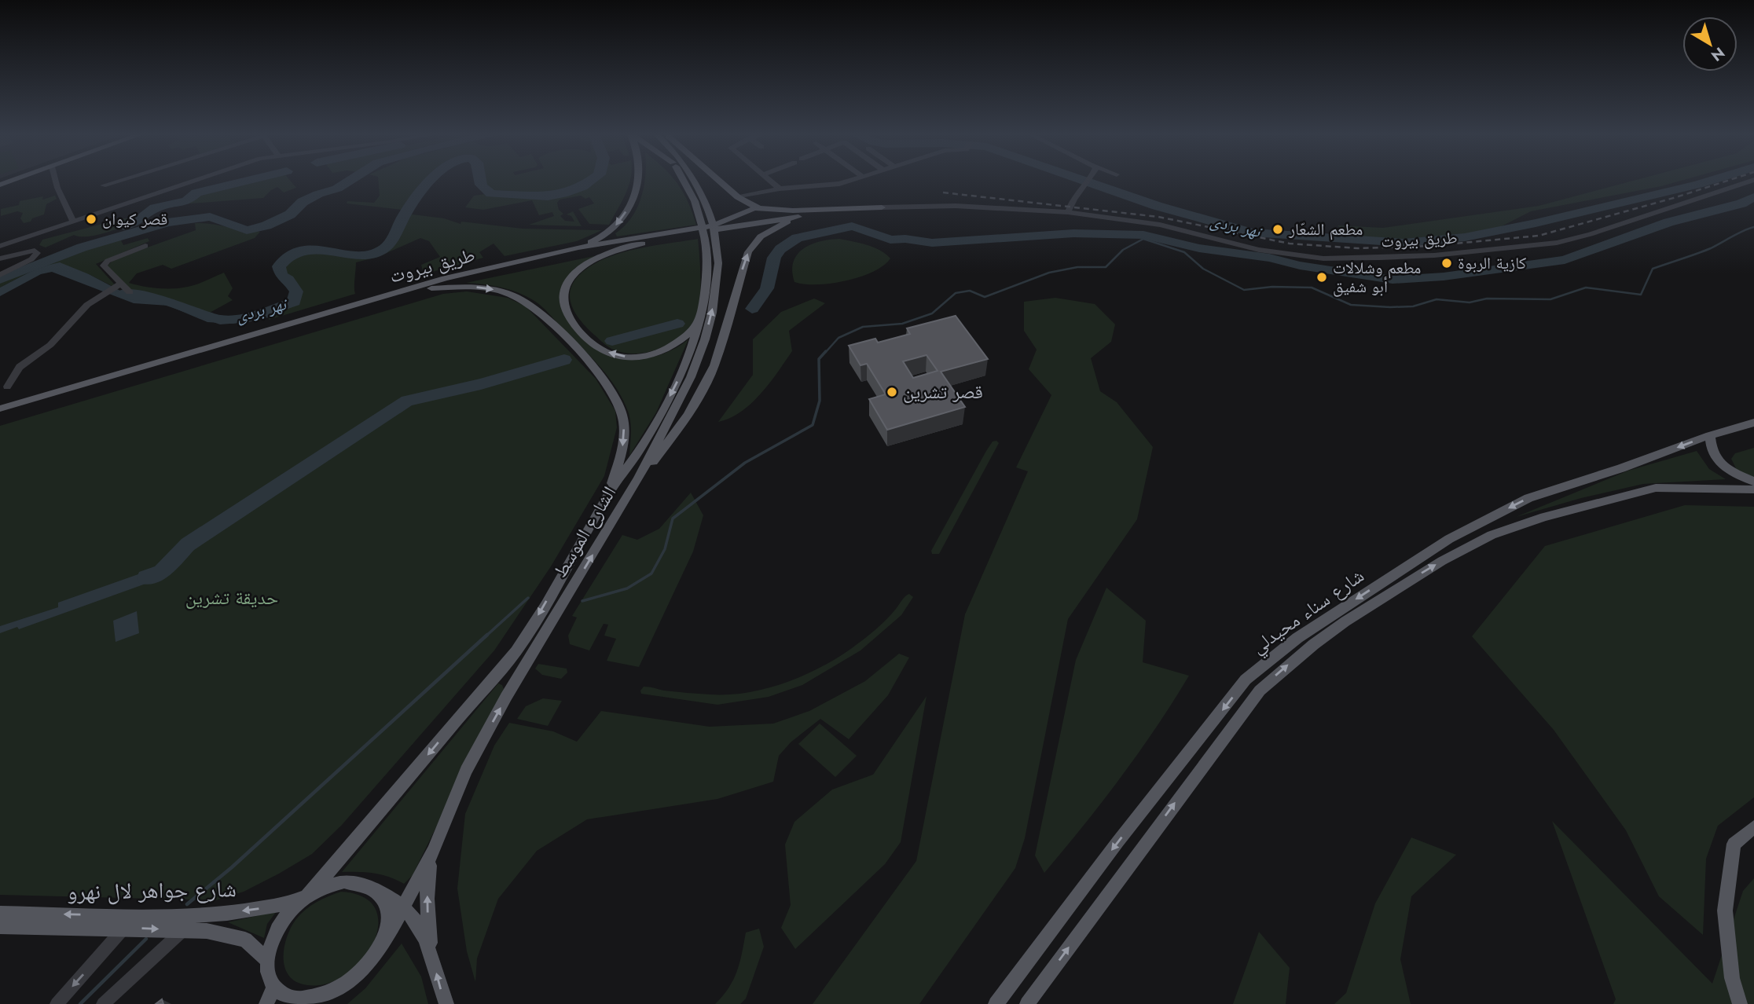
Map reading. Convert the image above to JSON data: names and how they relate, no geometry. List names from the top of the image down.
{
  "streets": {
    "main road": [
      "طريق بيروت",
      "الشارع الموسط",
      "شارع سناء محيدلي",
      "شارع جواهر لال نهرو"
    ]
  },
  "crossings": [
    ["الشارع الموسط", "شارع جواهر لال نهرو"]
  ],
  "water": ["نهر بردى"],
  "parks": ["حديقة تشرين"],
  "places": [
    "قصر كيوان",
    "مطعم الشعّار",
    "كازية الربوة",
    "مطعم وشلالات أبو شفيق",
    "قصر تشرين"
  ],
  "north": "bottom right"
}
